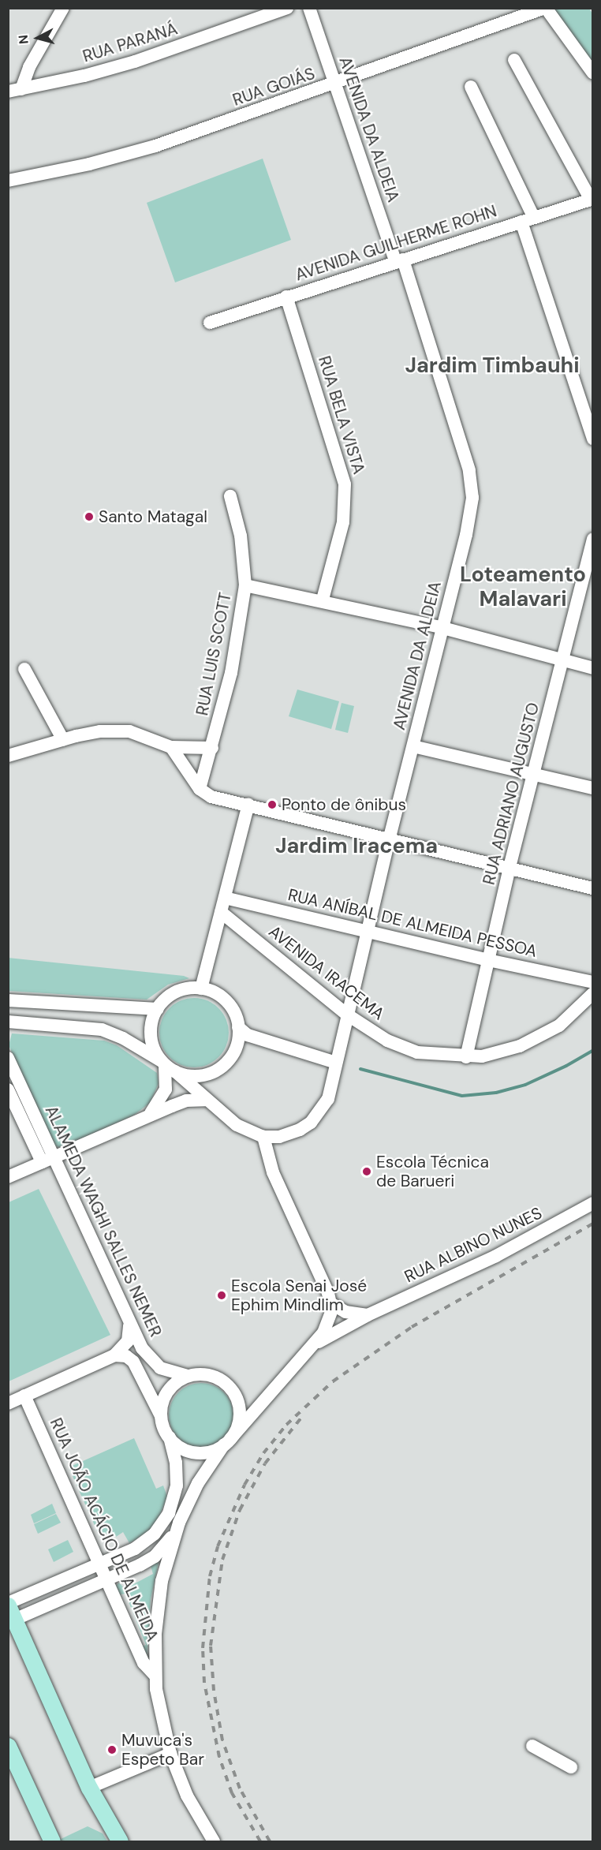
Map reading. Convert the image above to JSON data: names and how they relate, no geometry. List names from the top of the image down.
{
  "streets": {
    "street": [
      "RUA PARANÁ",
      "RUA GOIÁS",
      "AVENIDA DA ALDEIA",
      "AVENIDA GUILHERME ROHN",
      "RUA BELA VISTA",
      "RUA LUIS SCOTT",
      "RUA ADRIANO AUGUSTO",
      "RUA ANÍBAL DE ALMEIDA PESSOA",
      "AVENIDA IRACEMA",
      "ALAMEDA WAGHI SALLES NEMER",
      "RUA ALBINO NUNES",
      "RUA JOÃO ACÁCIO DE ALMEIDA"
    ]
  },
  "crossings": [
    ["RUA GOIÁS", "AVENIDA DA ALDEIA"],
    ["AVENIDA DA ALDEIA", "AVENIDA GUILHERME ROHN"],
    ["AVENIDA DA ALDEIA", "RUA ANÍBAL DE ALMEIDA PESSOA"],
    ["AVENIDA DA ALDEIA", "AVENIDA IRACEMA"],
    ["AVENIDA GUILHERME ROHN", "RUA BELA VISTA"],
    ["RUA ADRIANO AUGUSTO", "RUA ANÍBAL DE ALMEIDA PESSOA"],
    ["RUA ADRIANO AUGUSTO", "AVENIDA IRACEMA"]
  ],
  "districts": ["Jardim Timbauhi", "Loteamento Malavari", "Jardim Iracema"],
  "places": [
    "Santo Matagal",
    "Ponto de ônibus",
    "Escola Técnica de Barueri",
    "Escola Senai José Ephim Mindlim",
    "Muvuca's Espeto Bar"
  ],
  "north": "left"
}
